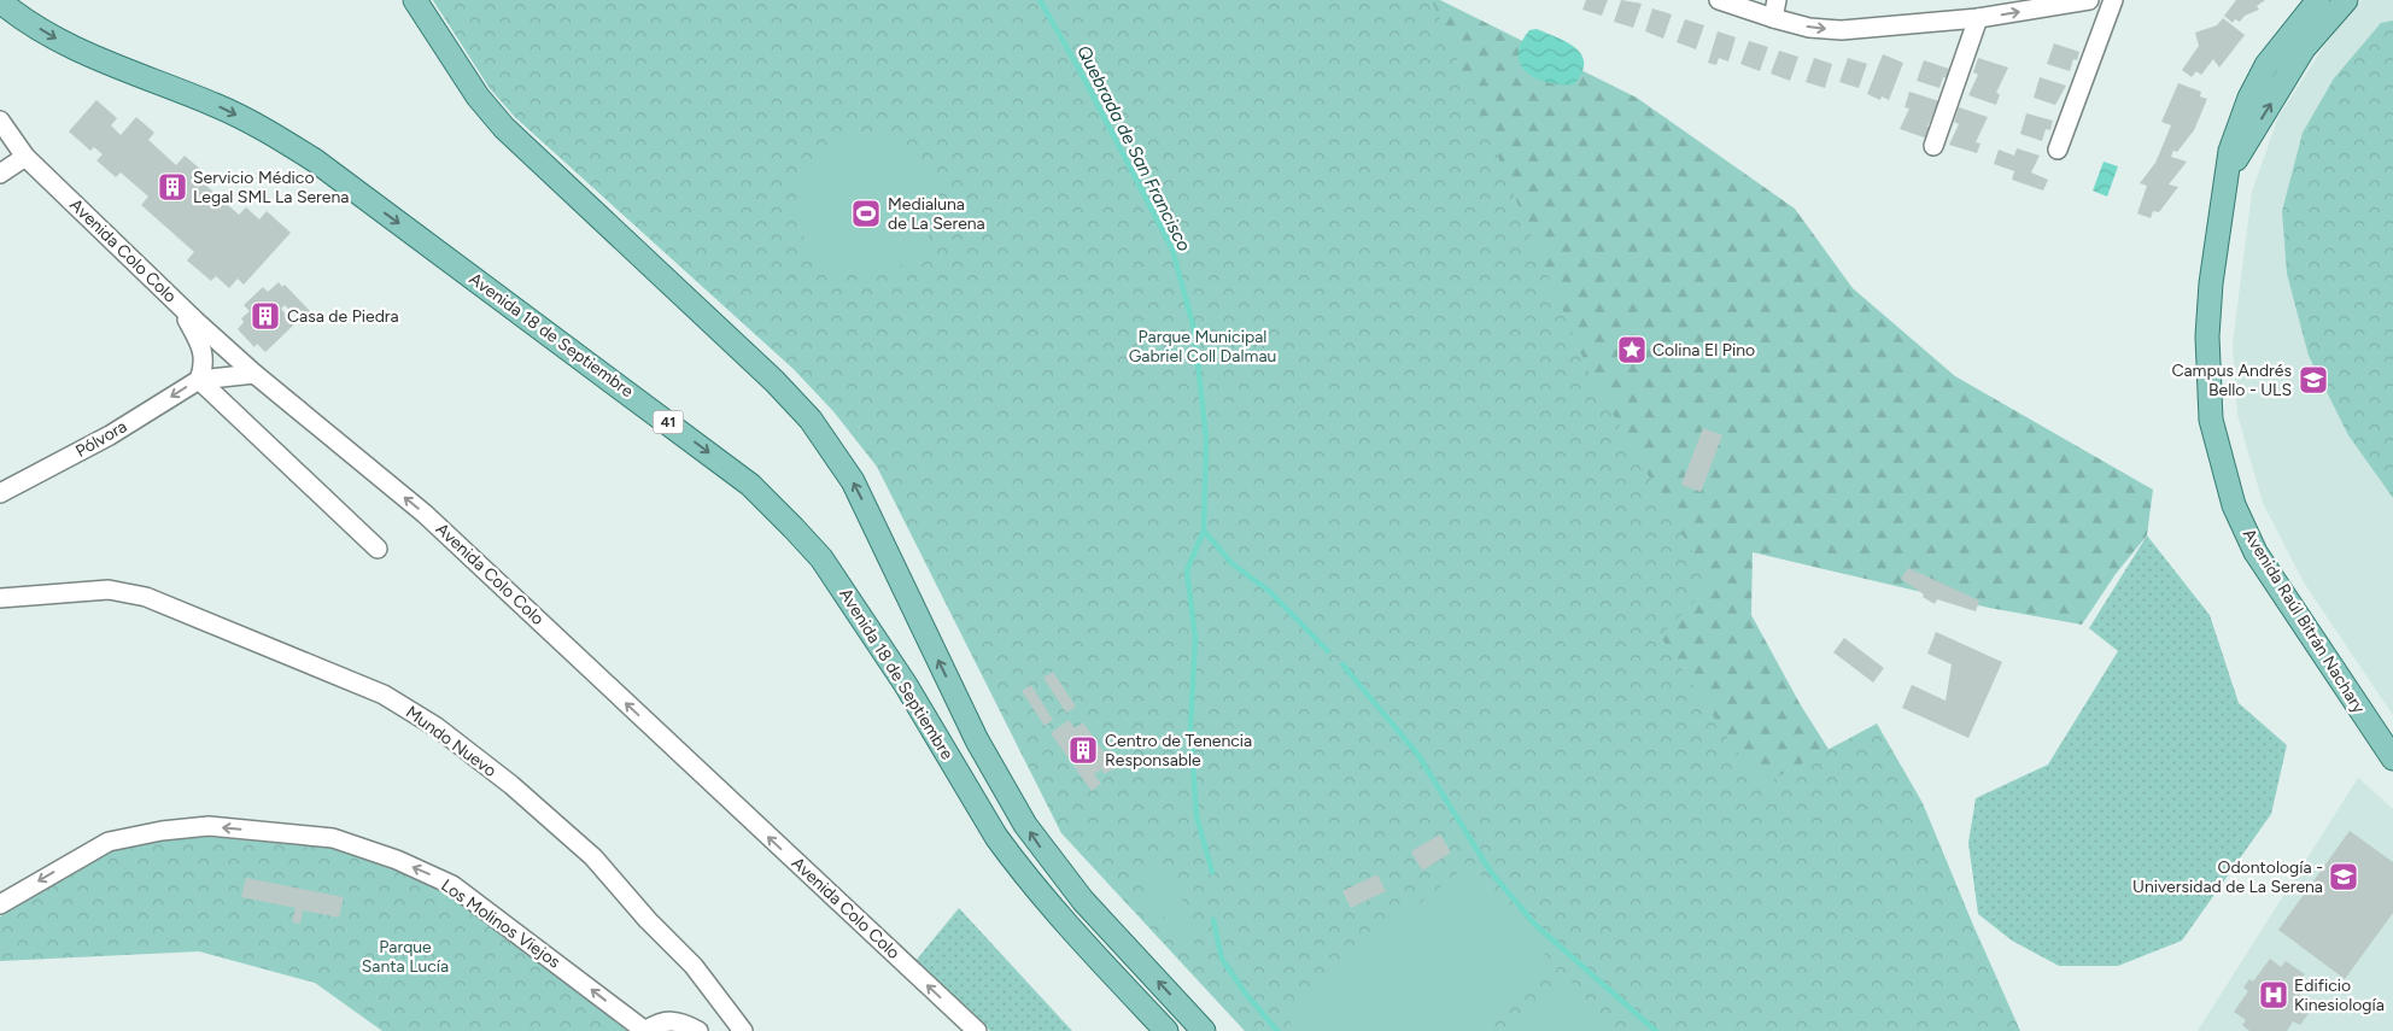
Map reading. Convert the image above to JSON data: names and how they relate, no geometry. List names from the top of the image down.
{
  "streets": {
    "main road": ["Avenida 18 de Septiembre", "41", "Avenida Raúl Bitrán Nachary"],
    "street": [
      "Avenida Colo Colo",
      "Pólvora",
      "Mundo Nuevo",
      "Los Molinos Viejos"
    ]
  },
  "crossings": [
    ["Avenida Colo Colo", "Pólvora"]
  ],
  "one_way": ["Avenida Colo Colo", "Pólvora", "Los Molinos Viejos"],
  "water": ["Quebrada de San Francisco"],
  "parks": ["Parque Municipal Gabriel Coll Dalmau", "Parque Santa Lucía"],
  "places": {
    "building": ["Servicio Médico Legal SML La Serena", "Casa de Piedra", "Centro de Tenencia Responsable"],
    "sports": ["Medialuna de La Serena"],
    "place": ["Colina El Pino"],
    "school or university": ["Campus Andrés Bello - ULS", "Odontología - Universidad de La Serena"],
    "hospital": ["Edificio Kinesiología"]
  }
}
